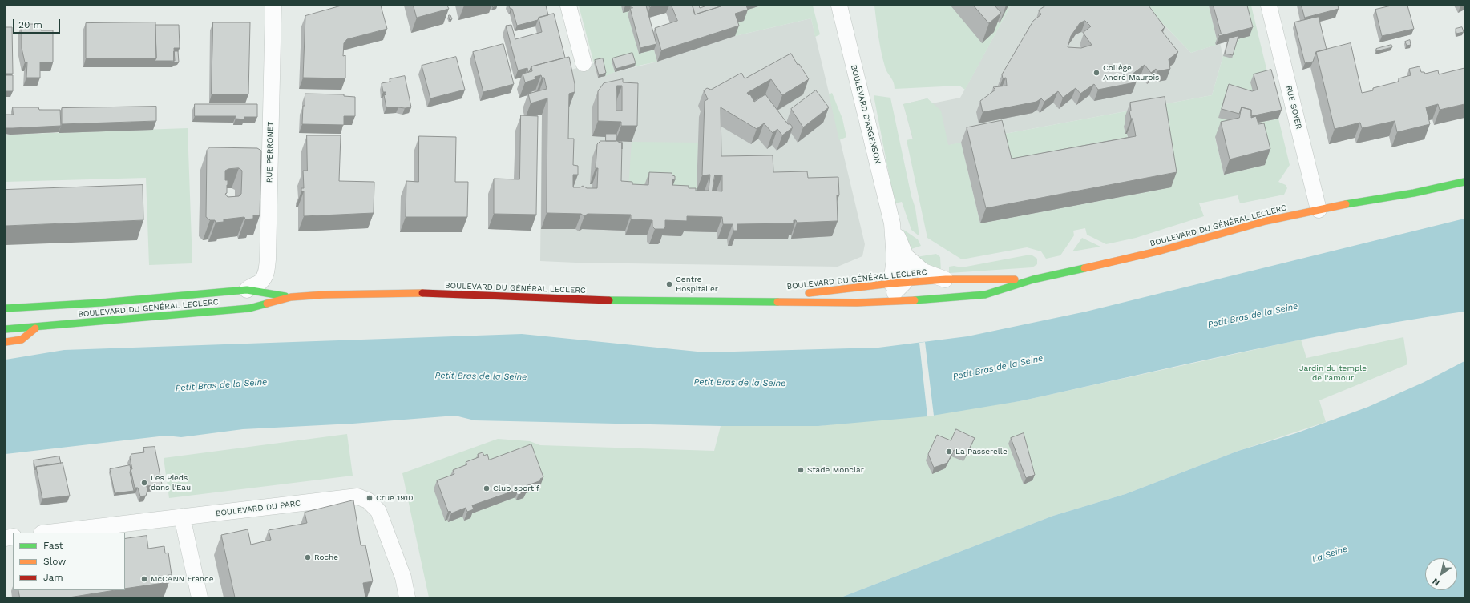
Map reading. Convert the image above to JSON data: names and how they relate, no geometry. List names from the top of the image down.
{
  "streets": {
    "main road": ["BOULEVARD DU GÉNÉRAL LECLERC"],
    "street": [
      "RUE SOYER",
      "BOULEVARD D'ARGENSON",
      "RUE PERRONET",
      "BOULEVARD DU PARC"
    ]
  },
  "crossings": [
    ["RUE SOYER", "BOULEVARD DU GÉNÉRAL LECLERC"],
    ["BOULEVARD D'ARGENSON", "BOULEVARD DU GÉNÉRAL LECLERC"],
    ["RUE PERRONET", "BOULEVARD DU GÉNÉRAL LECLERC"]
  ],
  "water": ["Petit Bras de la Seine", "La Seine"],
  "parks": ["Jardin du temple de l'amour"],
  "places": [
    "Collège André Maurois",
    "Centre Hospitalier",
    "La Passerelle",
    "Stade Monclar",
    "Les Pieds dans l'Eau",
    "Club sportif",
    "Crue 1910",
    "Roche",
    "McCANN France"
  ],
  "legend": ["Fast", "Slow", "Jam"],
  "scale_bar": "20 m",
  "north": "bottom left"
}
